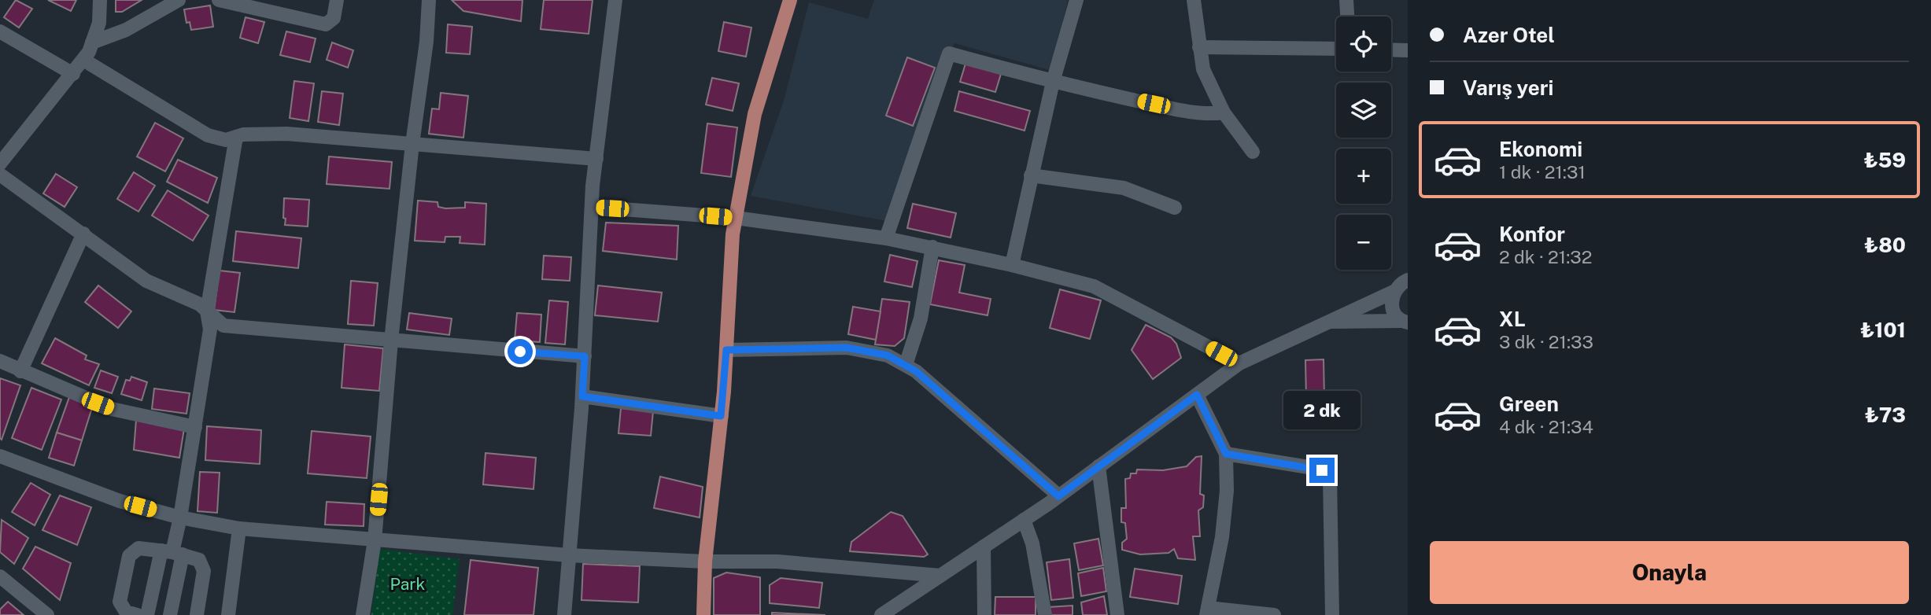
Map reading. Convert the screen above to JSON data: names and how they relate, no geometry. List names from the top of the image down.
{
  "parks": ["Park"],
  "page": {
    "banner": ["Azer Otel", "Varış yeri"],
    "map_buttons": ["+", "−"],
    "list": [
      {
        "name": "Ekonomi",
        "note": "1 dk · 21:31",
        "value": "₺59"
      },
      {
        "name": "Konfor",
        "note": "2 dk · 21:32",
        "value": "₺80"
      },
      {
        "name": "XL",
        "note": "3 dk · 21:33",
        "value": "₺101"
      },
      {
        "name": "Green",
        "note": "4 dk · 21:34",
        "value": "₺73"
      }
    ],
    "bubble": "2 dk",
    "buttons": "Onayla"
  }
}
